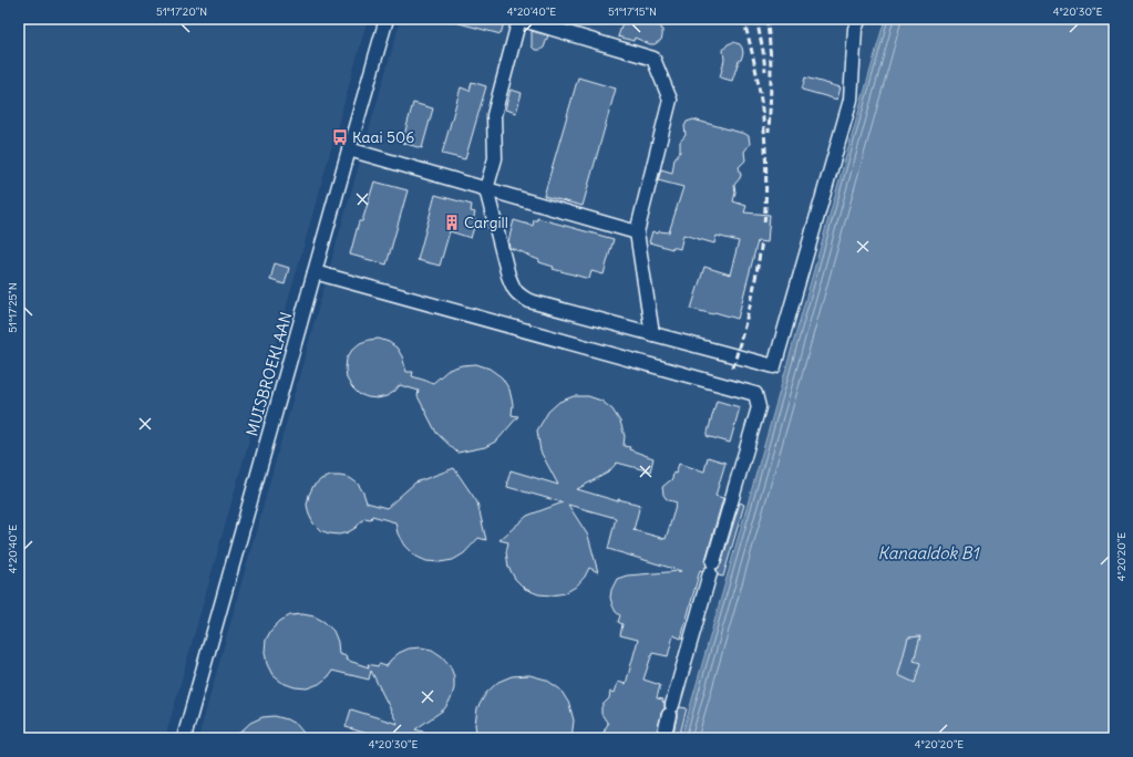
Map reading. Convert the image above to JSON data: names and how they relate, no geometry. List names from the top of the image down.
{
  "streets": {
    "lane": ["MUISBROEKLAAN"]
  },
  "water": ["Kanaaldok B1"],
  "places": {
    "bus stop": ["Kaai 506"],
    "building": ["Cargill"]
  },
  "coordinates": [
    "51°17'20\"N",
    "4°20'40\"E",
    "51°17'15\"N",
    "4°20'30\"E",
    "51°17'25\"N",
    "4°20'20\"E"
  ]
}
